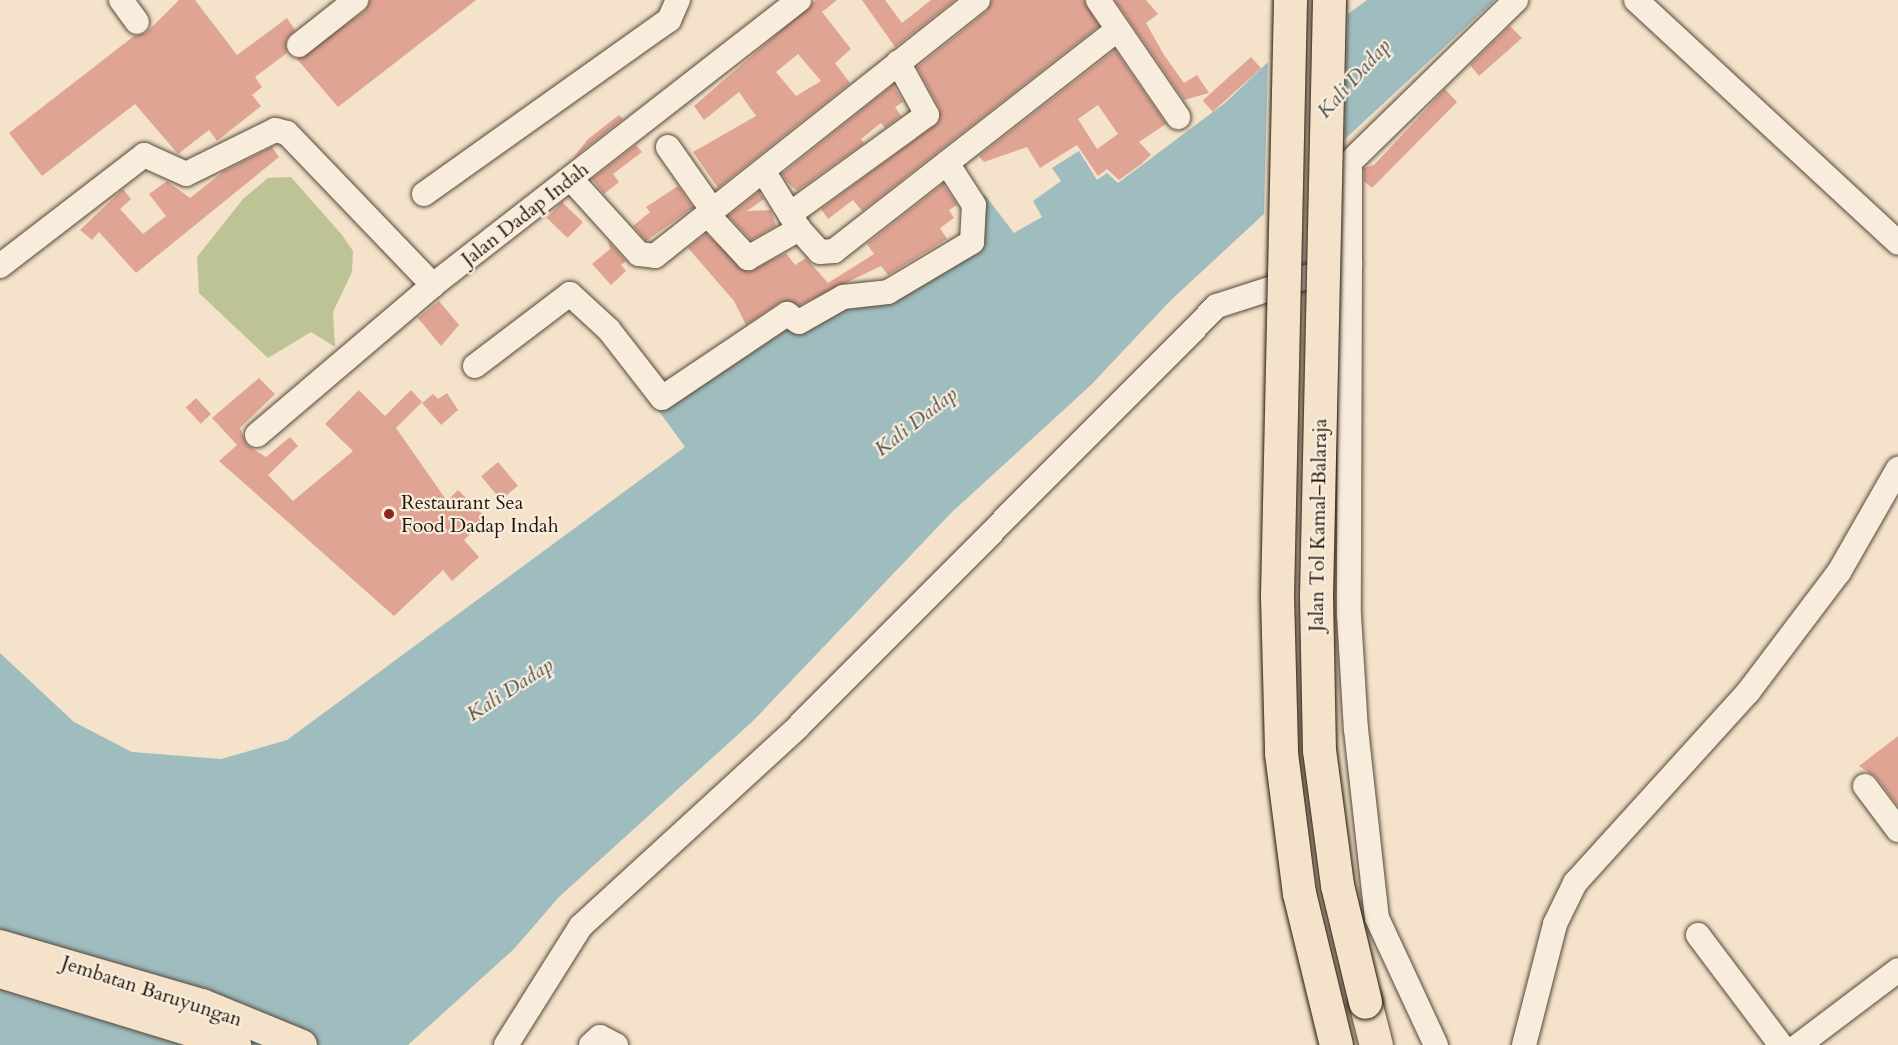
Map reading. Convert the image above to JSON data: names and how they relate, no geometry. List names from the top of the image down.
{
  "streets": {
    "highway": ["Jalan Tol Kamal–Balaraja"],
    "main road": ["Jembatan Baruyungan"],
    "street": ["Jalan Dadap Indah"]
  },
  "water": ["Kali Dadap"],
  "places": ["Restaurant Sea Food Dadap Indah"]
}
